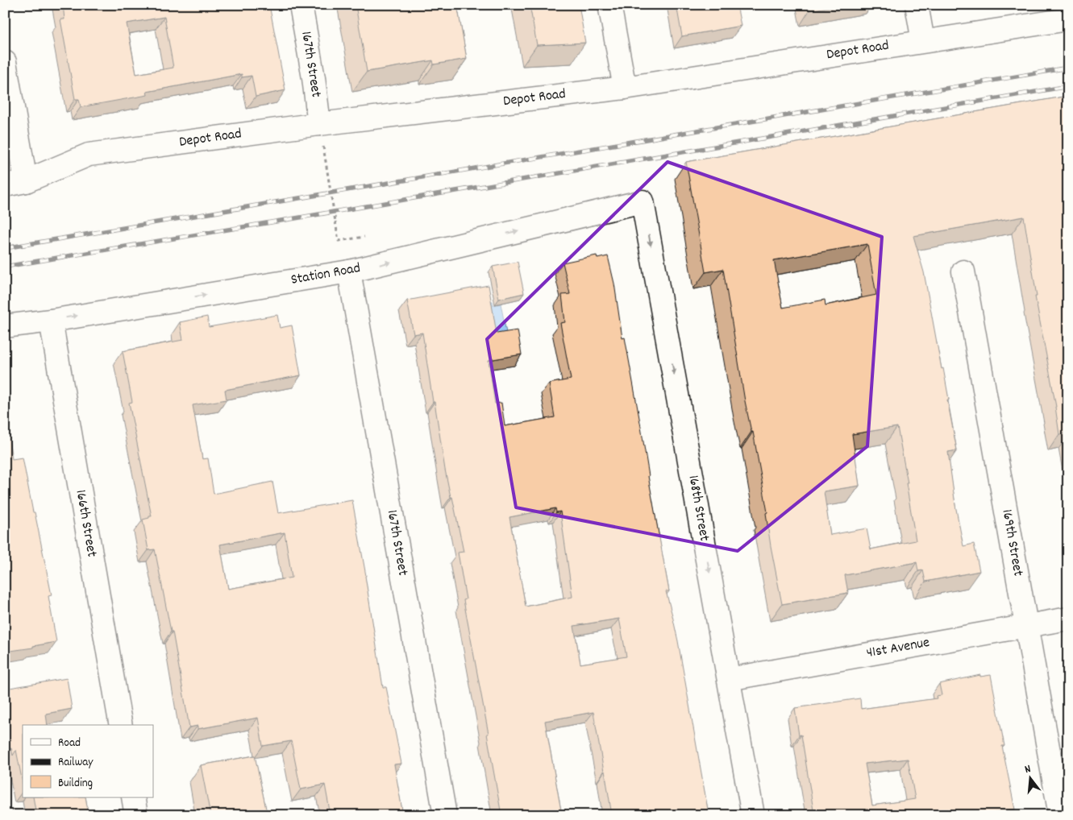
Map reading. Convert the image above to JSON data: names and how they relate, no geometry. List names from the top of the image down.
{
  "streets": {
    "street": [
      "Depot Road",
      "167th Street",
      "Station Road",
      "168th Street",
      "166th Street",
      "169th Street",
      "41st Avenue"
    ]
  },
  "crossings": [
    ["Depot Road", "167th Street"],
    ["167th Street", "Station Road"],
    ["Station Road", "168th Street"],
    ["Station Road", "166th Street"],
    ["168th Street", "41st Avenue"],
    ["169th Street", "41st Avenue"]
  ],
  "one_way": ["Station Road", "168th Street"],
  "legend": ["Road", "Railway", "Building"],
  "north": "top"
}
